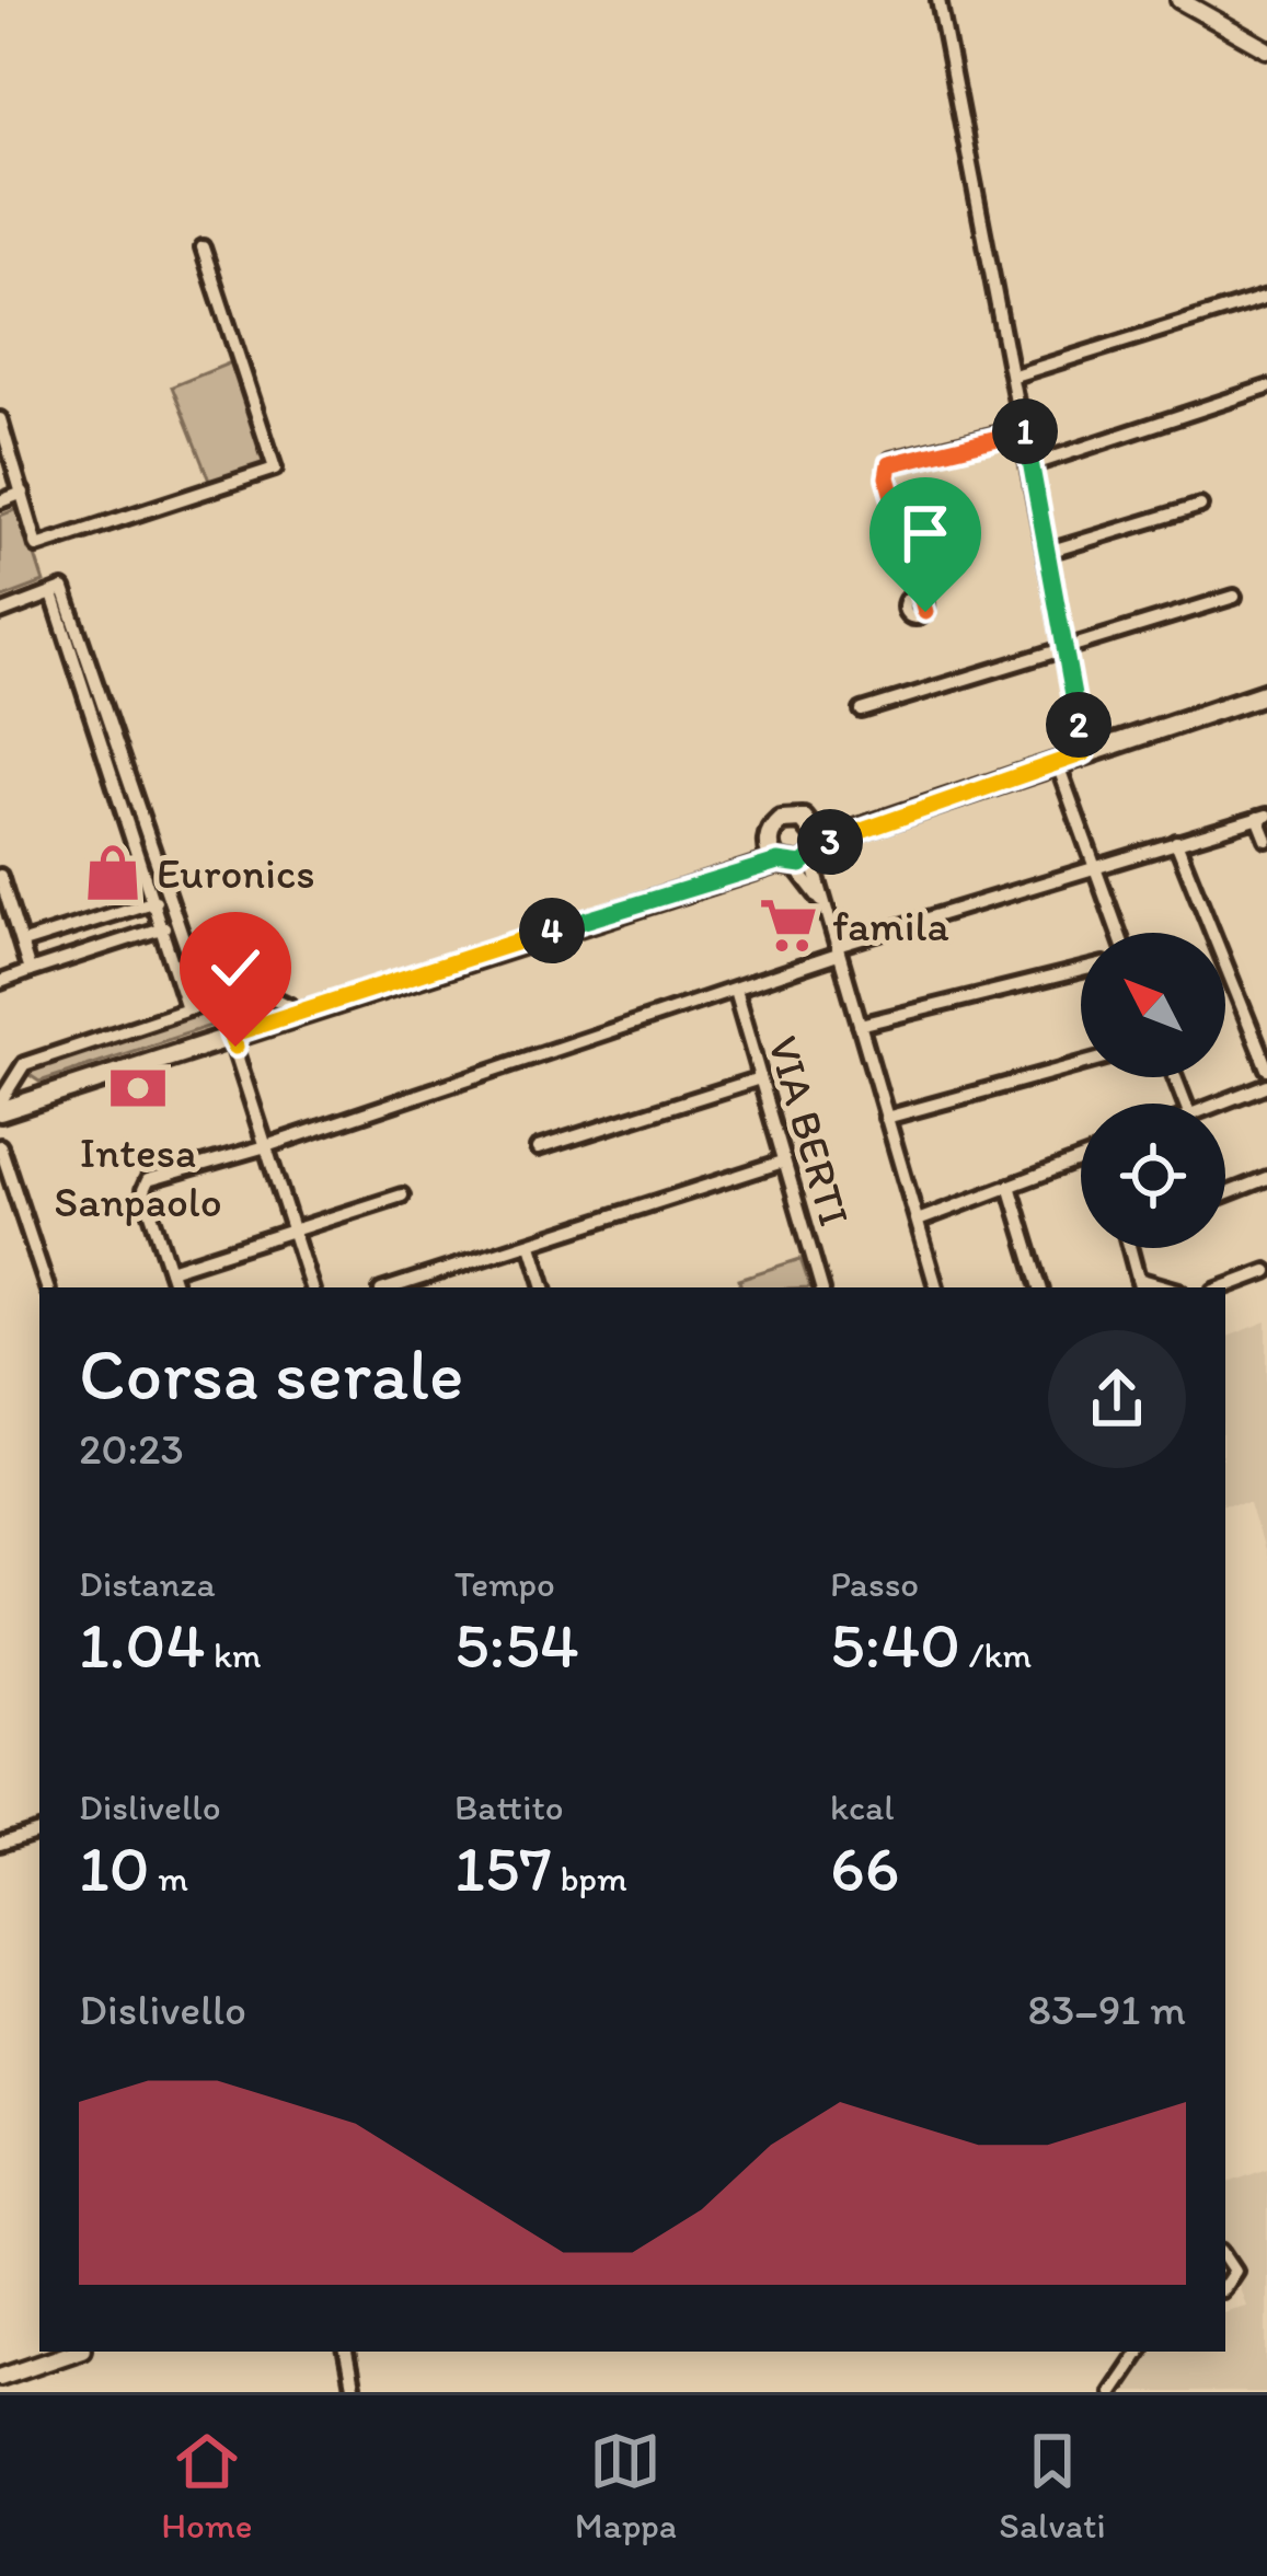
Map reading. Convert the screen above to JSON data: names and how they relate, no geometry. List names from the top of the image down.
{
  "streets": {
    "street": ["VIA BERTI"]
  },
  "places": {
    "shop": ["Euronics"],
    "supermarket": ["famila"],
    "bank": ["Intesa Sanpaolo"]
  },
  "north": "top left",
  "page": {
    "pins": [
      "1",
      "2",
      "3",
      "4"
    ],
    "heading": ["Corsa serale", "20:23"],
    "stats": [
      ["Distanza", "1.04 km"],
      ["Tempo", "5:54"],
      ["Passo", "5:40 /km"],
      ["Dislivello", "10 m"],
      ["Battito", "157 bpm"],
      ["kcal", "66"]
    ],
    "chart": ["Dislivello", "83–91 m"],
    "tabs": ["Home", "Mappa", "Salvati"]
  }
}
